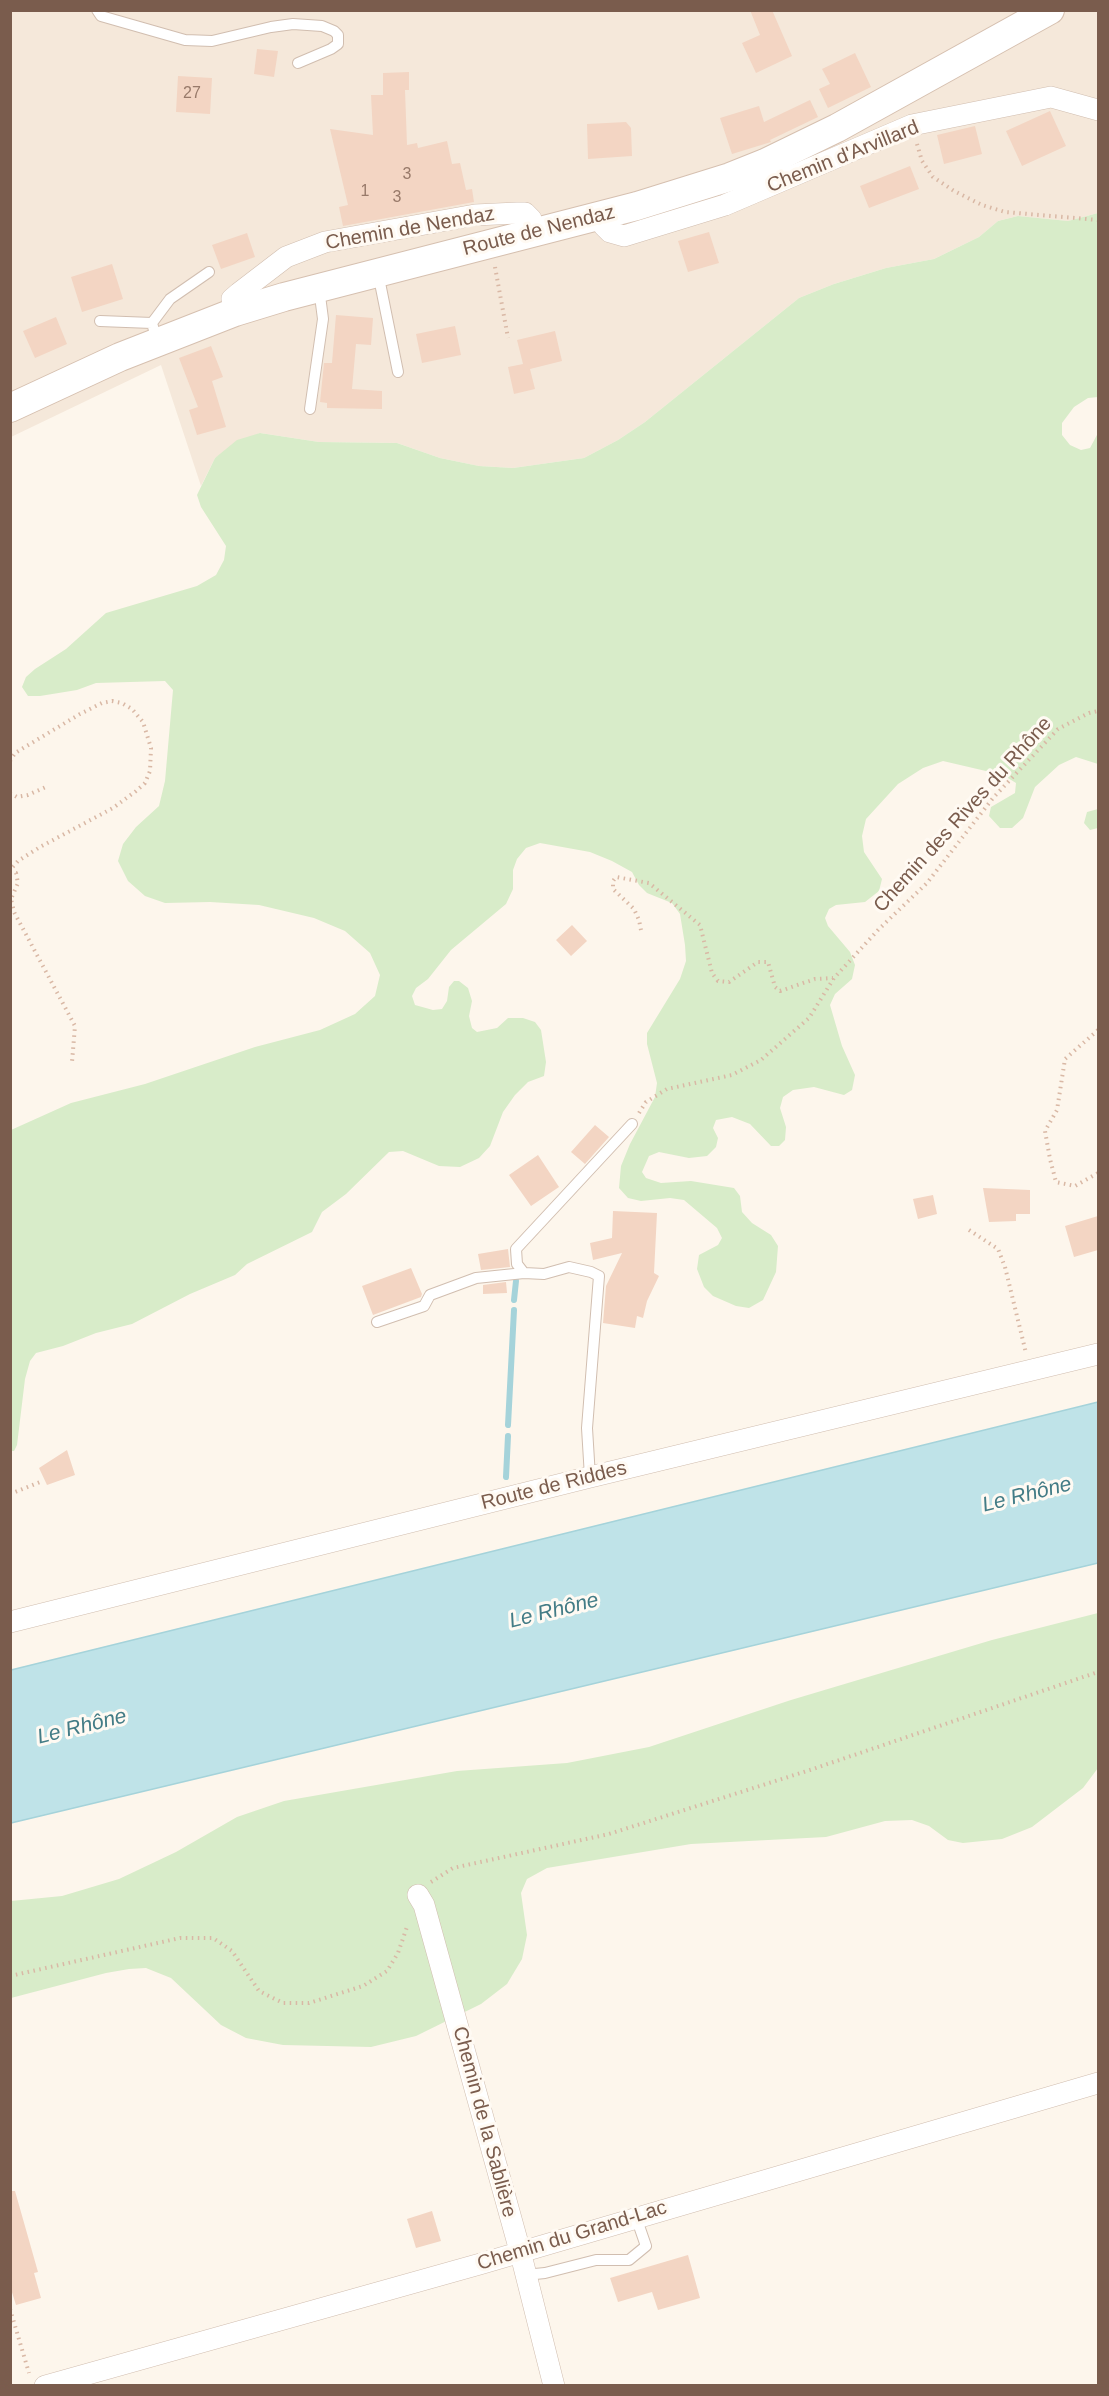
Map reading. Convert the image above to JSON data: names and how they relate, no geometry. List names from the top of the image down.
{
  "streets": {
    "main road": ["Route de Nendaz"],
    "street": [
      "Chemin d'Arvillard",
      "Chemin de Nendaz",
      "Route de Riddes",
      "Chemin de la Sablière",
      "Chemin du Grand-Lac"
    ],
    "path": ["Chemin des Rives du Rhône"]
  },
  "crossings": [
    ["Chemin d'Arvillard", "Route de Nendaz"],
    ["Chemin de Nendaz", "Route de Nendaz"],
    ["Chemin de la Sablière", "Chemin du Grand-Lac"]
  ],
  "water": ["Le Rhône"],
  "house_numbers": [
    "27",
    "3",
    "1",
    "3"
  ]
}
